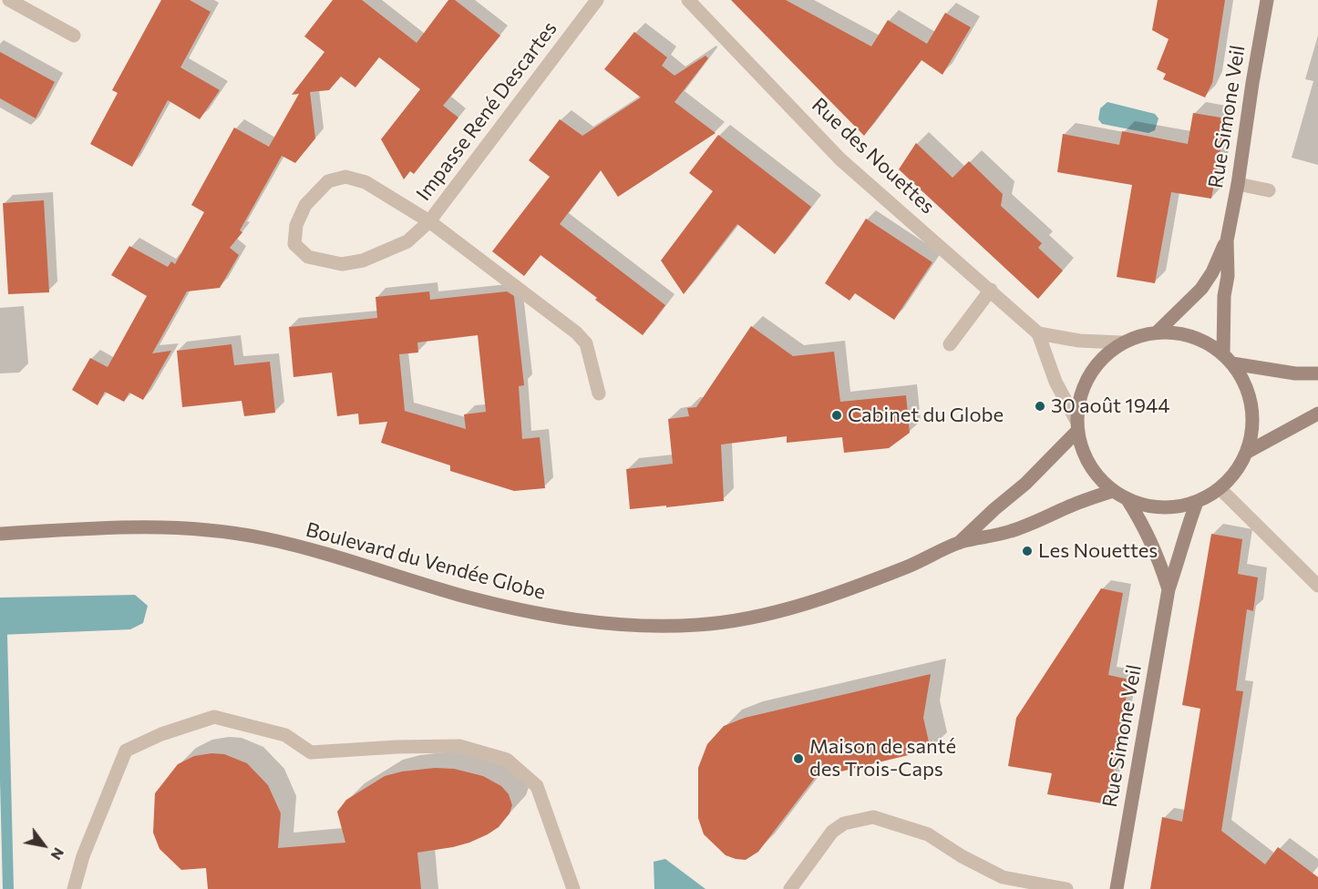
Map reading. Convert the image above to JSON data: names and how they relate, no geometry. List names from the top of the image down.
{
  "streets": {
    "main road": ["Rue Simone Veil", "Boulevard du Vendée Globe"],
    "street": ["Impasse René Descartes", "Rue des Nouettes"]
  },
  "crossings": [
    ["Rue Simone Veil", "Rue des Nouettes"],
    ["Rue Simone Veil", "Boulevard du Vendée Globe"],
    ["Rue des Nouettes", "Boulevard du Vendée Globe"]
  ],
  "places": [
    "30 août 1944",
    "Cabinet du Globe",
    "Les Nouettes",
    "Maison de santé des Trois-Caps"
  ],
  "north": "bottom right"
}
